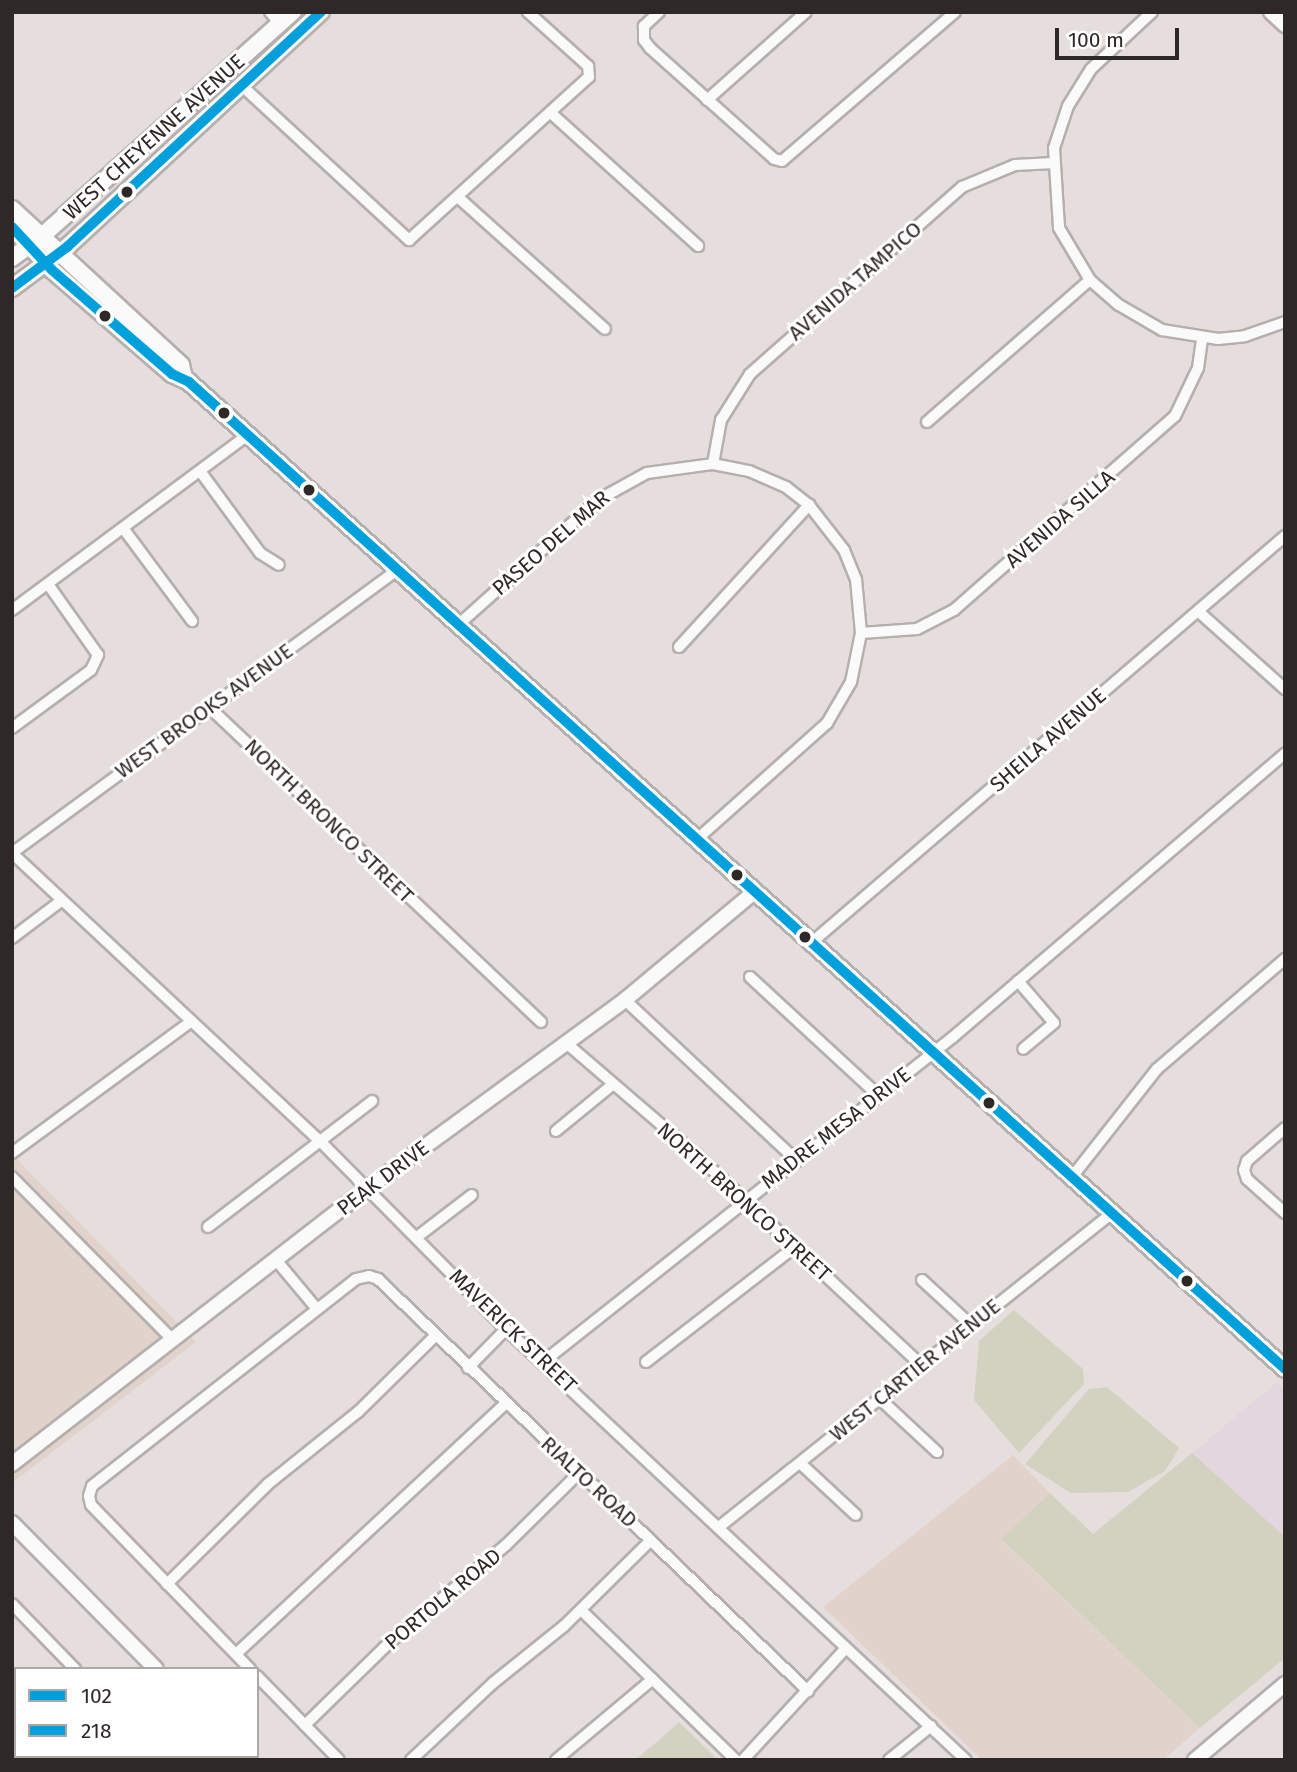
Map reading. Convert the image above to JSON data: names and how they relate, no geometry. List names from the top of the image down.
{
  "streets": {
    "main road": ["WEST CHEYENNE AVENUE"],
    "street": [
      "AVENIDA TAMPICO",
      "AVENIDA SILLA",
      "PASEO DEL MAR",
      "WEST BROOKS AVENUE",
      "SHEILA AVENUE",
      "NORTH BRONCO STREET",
      "MADRE MESA DRIVE",
      "PEAK DRIVE",
      "MAVERICK STREET",
      "WEST CARTIER AVENUE",
      "RIALTO ROAD",
      "PORTOLA ROAD"
    ]
  },
  "crossings": [
    ["AVENIDA TAMPICO", "PASEO DEL MAR"],
    ["AVENIDA SILLA", "PASEO DEL MAR"],
    ["WEST BROOKS AVENUE", "NORTH BRONCO STREET"],
    ["WEST BROOKS AVENUE", "MAVERICK STREET"],
    ["NORTH BRONCO STREET", "MADRE MESA DRIVE"],
    ["NORTH BRONCO STREET", "PEAK DRIVE"],
    ["NORTH BRONCO STREET", "WEST CARTIER AVENUE"],
    ["MADRE MESA DRIVE", "MAVERICK STREET"],
    ["PEAK DRIVE", "MAVERICK STREET"],
    ["MAVERICK STREET", "WEST CARTIER AVENUE"],
    ["RIALTO ROAD", "PORTOLA ROAD"]
  ],
  "lines": ["transit line 218", "transit line 102"],
  "legend": ["102", "218"],
  "scale_bar": "100 m"
}
